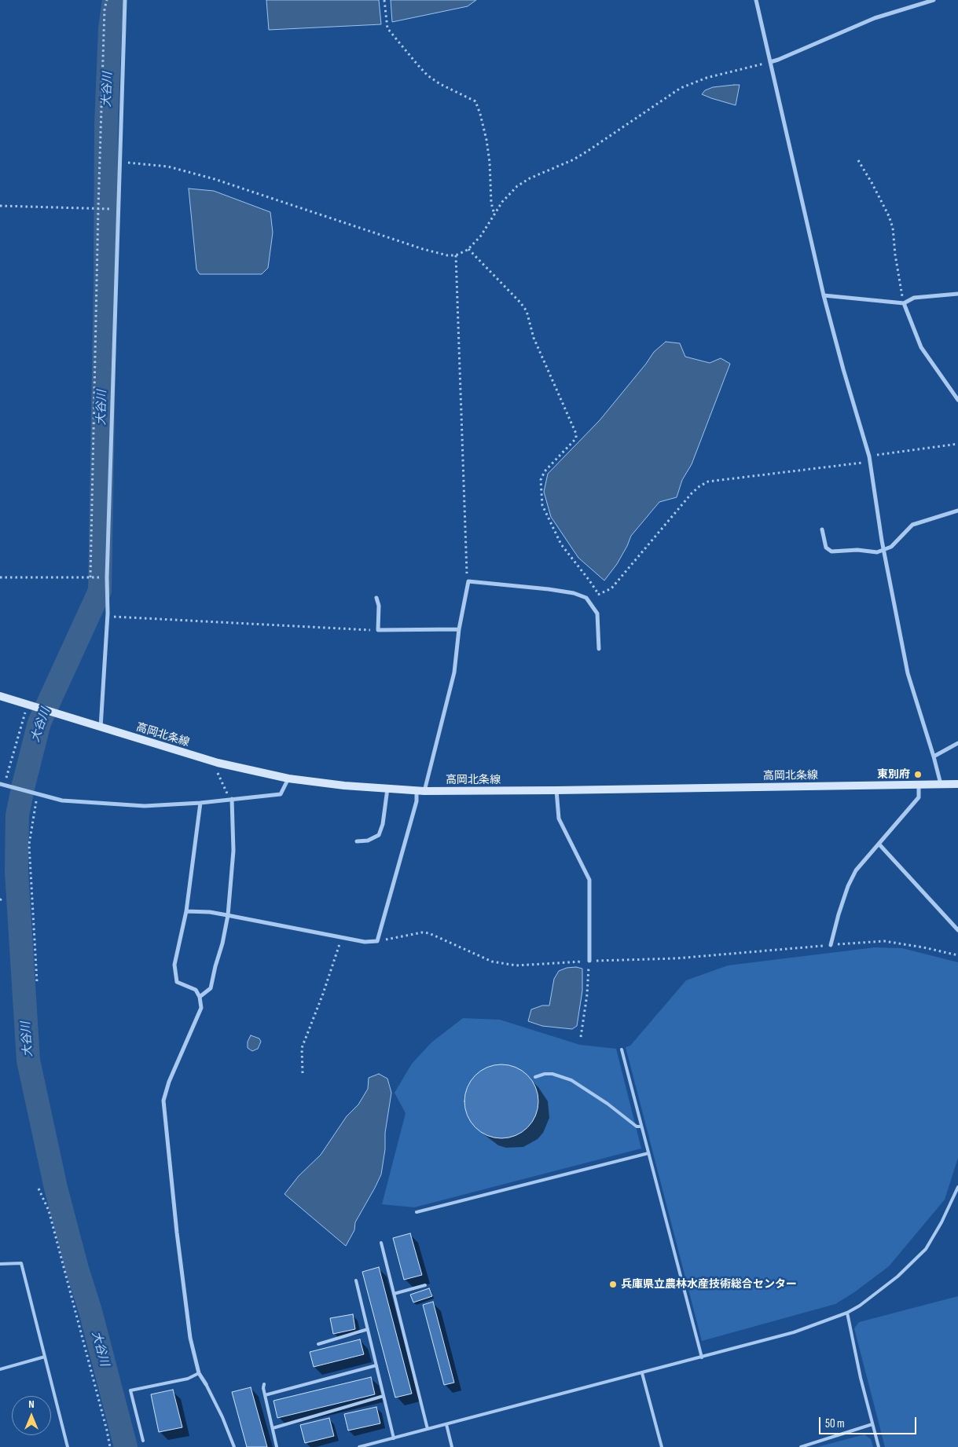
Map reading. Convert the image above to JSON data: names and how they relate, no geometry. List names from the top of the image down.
{
  "streets": {
    "main road": ["高岡北条線"]
  },
  "water": ["大谷川"],
  "places": ["東別府", "兵庫県立農林水産技術総合センター"],
  "scale_bar": "50 m",
  "north": "top"
}
